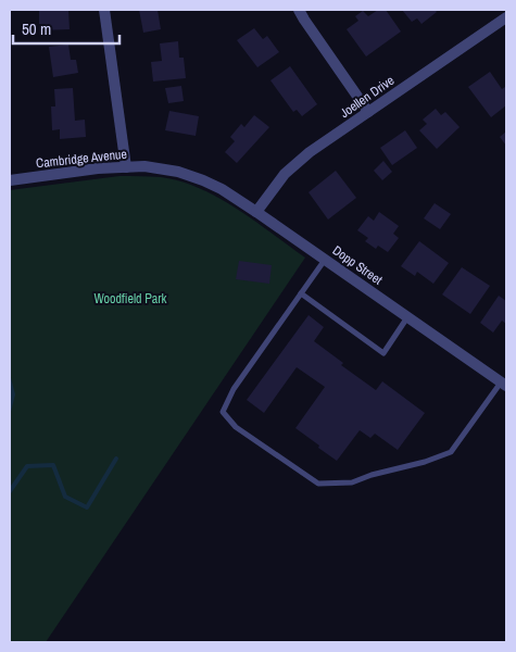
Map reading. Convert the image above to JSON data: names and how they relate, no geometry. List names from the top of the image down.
{
  "streets": {
    "street": ["Joellen Drive", "Cambridge Avenue", "Dopp Street"]
  },
  "crossings": [
    ["Joellen Drive", "Dopp Street"],
    ["Cambridge Avenue", "Dopp Street"]
  ],
  "parks": ["Woodfield Park"],
  "scale_bar": "50 m"
}
